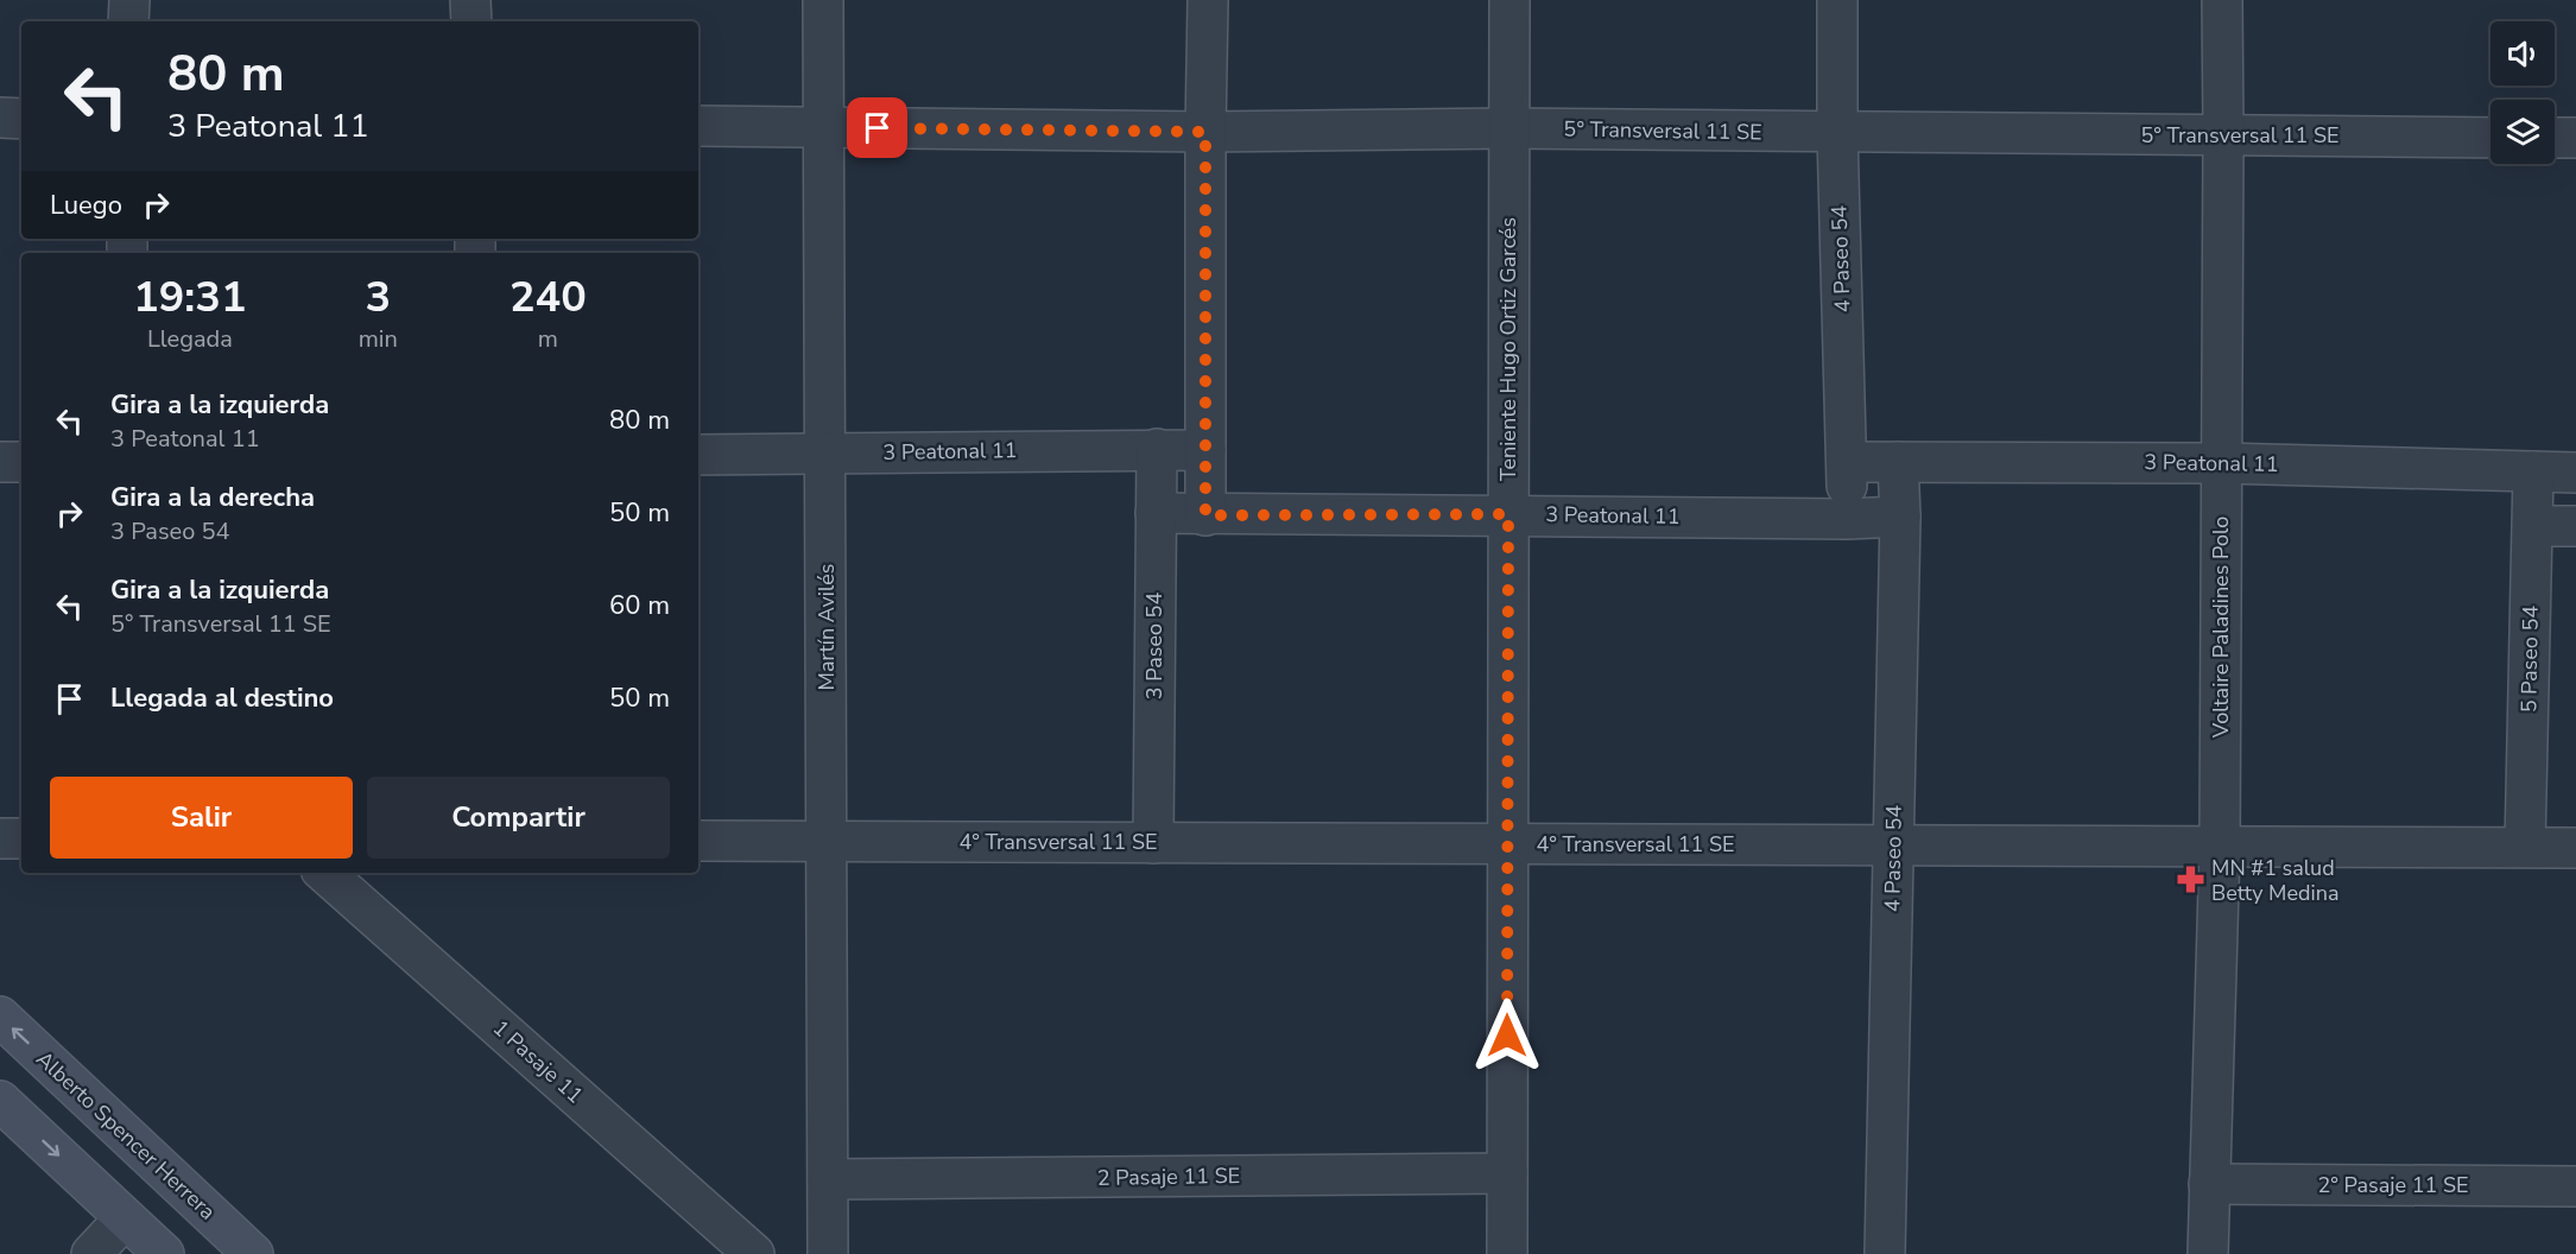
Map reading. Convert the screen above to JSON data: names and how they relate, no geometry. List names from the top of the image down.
{
  "streets": {
    "street": [
      "5° Transversal 11 SE",
      "4 Paseo 54",
      "Teniente Hugo Ortiz Garcés",
      "3 Peatonal 11",
      "Martín Avilés",
      "Voltaire Paladines Polo",
      "3 Paseo 54",
      "5 Paseo 54",
      "4° Transversal 11 SE",
      "1 Pasaje 11",
      "Alberto Spencer Herrera",
      "2 Pasaje 11 SE",
      "2° Pasaje 11 SE"
    ]
  },
  "crossings": [
    ["5° Transversal 11 SE", "4 Paseo 54"],
    ["5° Transversal 11 SE", "Teniente Hugo Ortiz Garcés"],
    ["5° Transversal 11 SE", "Martín Avilés"],
    ["5° Transversal 11 SE", "Voltaire Paladines Polo"],
    ["4 Paseo 54", "3 Peatonal 11"],
    ["4 Paseo 54", "4° Transversal 11 SE"],
    ["Teniente Hugo Ortiz Garcés", "3 Peatonal 11"],
    ["Teniente Hugo Ortiz Garcés", "4° Transversal 11 SE"],
    ["Teniente Hugo Ortiz Garcés", "2 Pasaje 11 SE"],
    ["3 Peatonal 11", "Martín Avilés"],
    ["3 Peatonal 11", "Voltaire Paladines Polo"],
    ["3 Peatonal 11", "3 Paseo 54"],
    ["3 Peatonal 11", "5 Paseo 54"],
    ["Martín Avilés", "4° Transversal 11 SE"],
    ["Martín Avilés", "2 Pasaje 11 SE"],
    ["Voltaire Paladines Polo", "4° Transversal 11 SE"],
    ["Voltaire Paladines Polo", "2° Pasaje 11 SE"],
    ["3 Paseo 54", "4° Transversal 11 SE"],
    ["5 Paseo 54", "4° Transversal 11 SE"]
  ],
  "places": {
    "pharmacy": ["MN #1 salud Betty Medina"]
  },
  "page": {
    "turn": ["80 m", "3 Peatonal 11"],
    "then": "Luego",
    "eta": [
      "19:31",
      "Llegada",
      "3",
      "min",
      "240",
      "m"
    ],
    "list": [
      {
        "name": "Gira a la izquierda",
        "note": "3 Peatonal 11",
        "value": "80 m"
      },
      {
        "name": "Gira a la derecha",
        "note": "3 Paseo 54",
        "value": "50 m"
      },
      {
        "name": "Gira a la izquierda",
        "note": "5° Transversal 11 SE",
        "value": "60 m"
      },
      {
        "name": "Llegada al destino",
        "value": "50 m"
      }
    ],
    "buttons": ["Salir", "Compartir"]
  }
}
